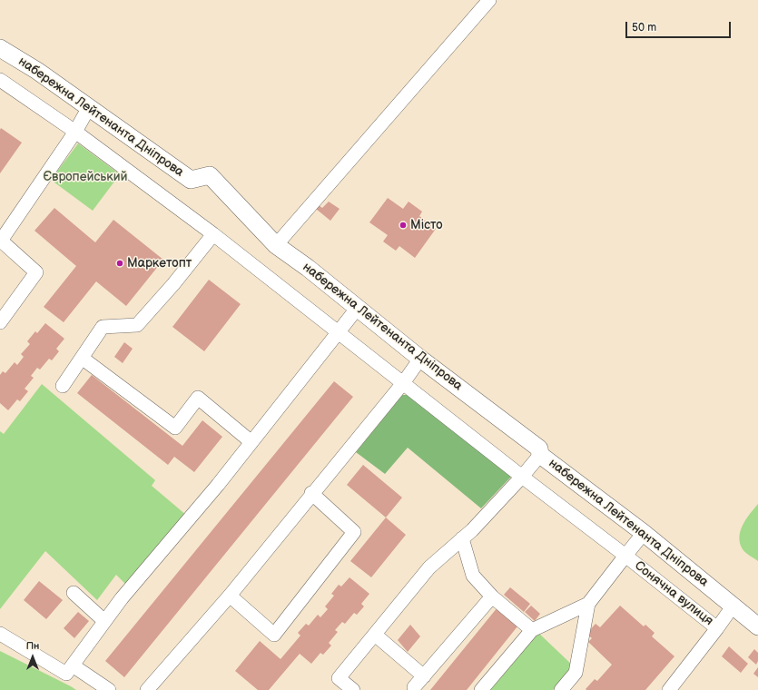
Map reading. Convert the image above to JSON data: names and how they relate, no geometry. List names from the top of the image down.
{
  "streets": {
    "main road": ["набережна Лейтенанта Дніпрова"],
    "street": ["Сонячна вулиця"]
  },
  "crossings": [
    ["набережна Лейтенанта Дніпрова", "Сонячна вулиця"]
  ],
  "parks": ["Європейський"],
  "places": ["Місто", "Маркетопт"],
  "scale_bar": "50 m",
  "north": "top"
}
